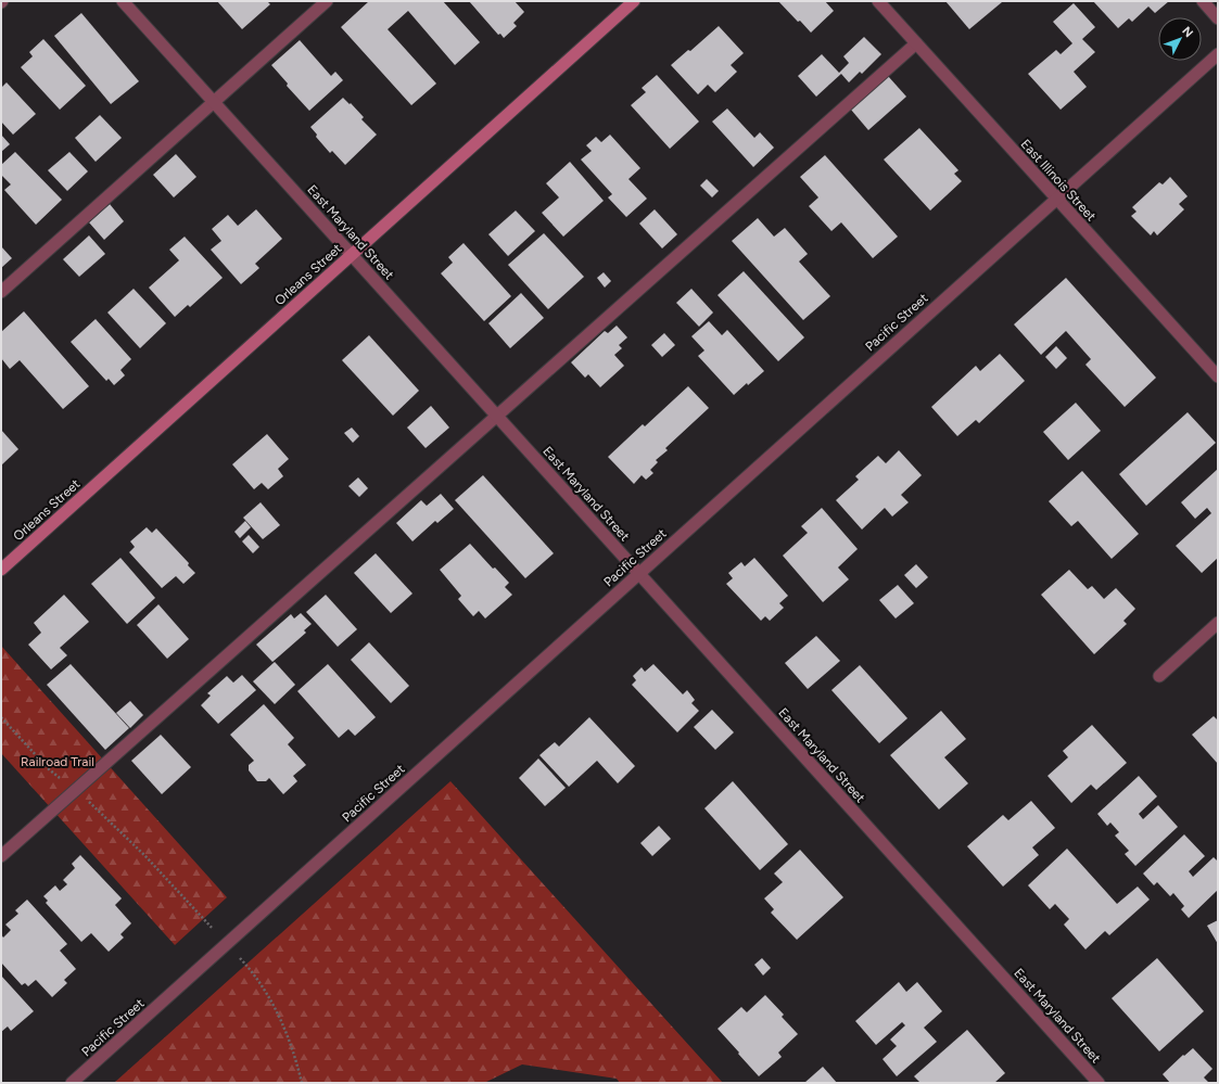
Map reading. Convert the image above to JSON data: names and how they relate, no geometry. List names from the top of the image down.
{
  "streets": {
    "main road": ["Orleans Street"],
    "street": ["East Illinois Street", "East Maryland Street", "Pacific Street"]
  },
  "crossings": [
    ["East Illinois Street", "Pacific Street"],
    ["East Maryland Street", "Orleans Street"],
    ["East Maryland Street", "Pacific Street"]
  ],
  "parks": ["Railroad Trail"],
  "north": "top right"
}
